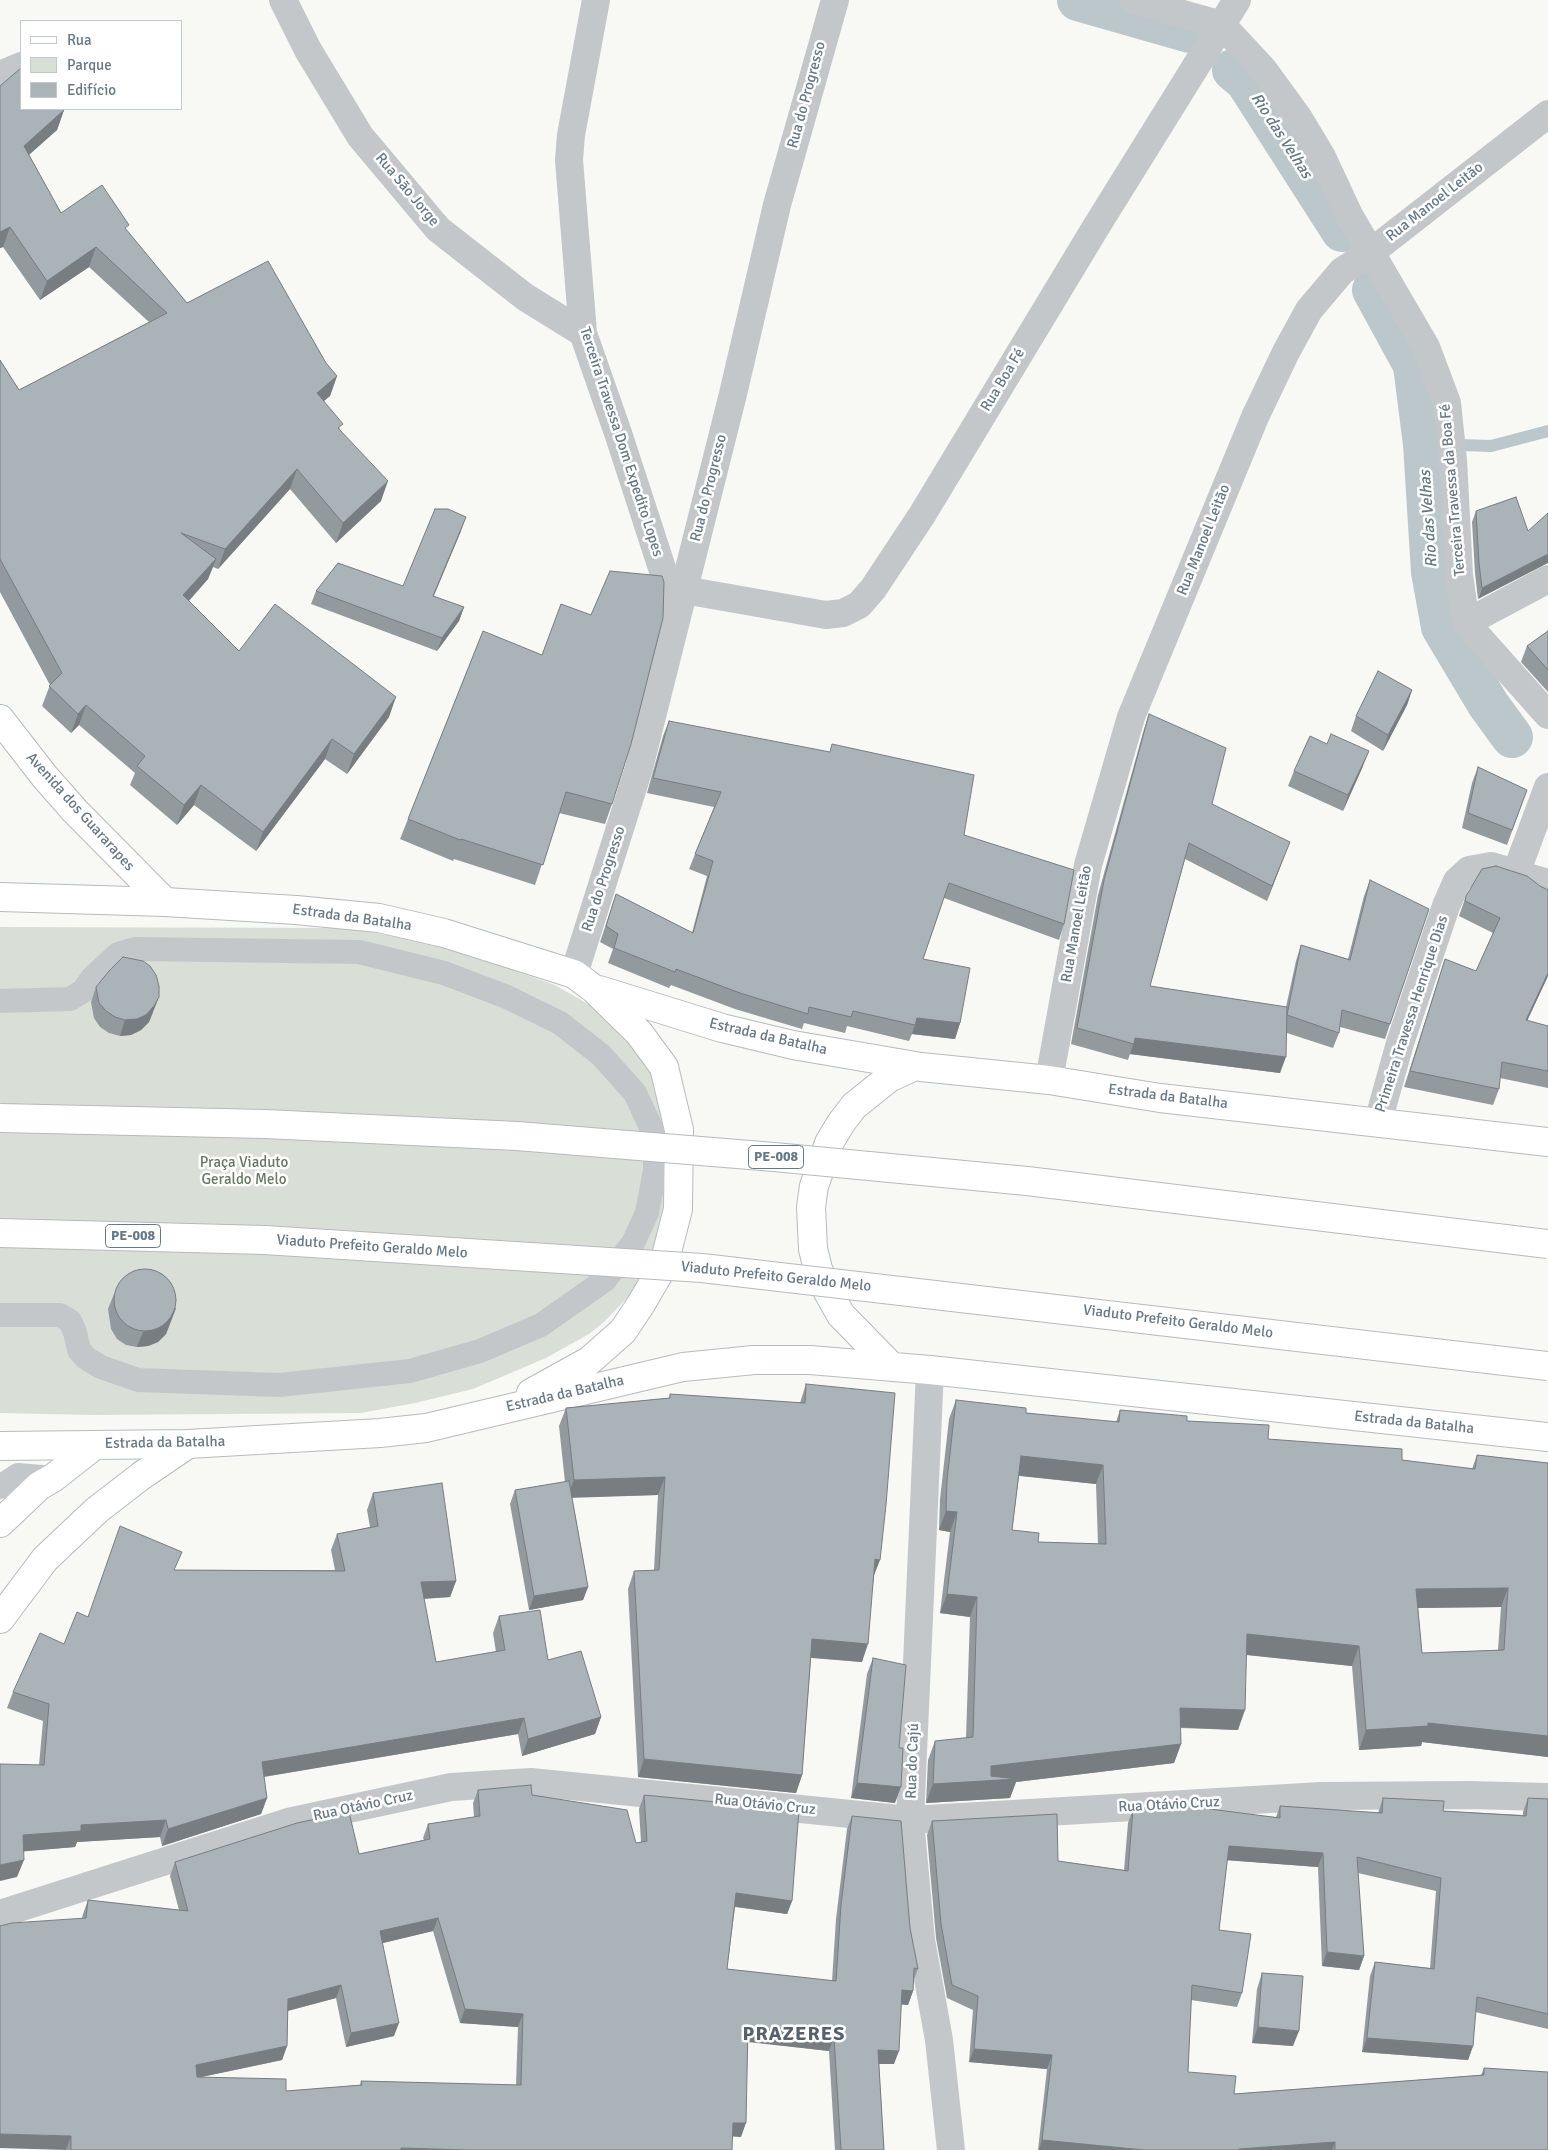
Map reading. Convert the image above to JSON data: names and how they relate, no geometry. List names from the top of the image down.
{
  "streets": {
    "main road": [
      "Avenida dos Guararapes",
      "Estrada da Batalha",
      "PE-008",
      "Viaduto Prefeito Geraldo Melo"
    ],
    "street": [
      "Rua do Progresso",
      "Rua São Jorge",
      "Rua Manoel Leitão",
      "Rua Boa Fé",
      "Terceira Travessa Dom Expedito Lopes",
      "Terceira Travessa da Boa Fé",
      "Primeira Travessa Henrique Dias",
      "Rua do Cajú",
      "Rua Otávio Cruz"
    ]
  },
  "crossings": [
    ["Rua do Progresso", "Rua Boa Fé"],
    ["Rua do Progresso", "Terceira Travessa Dom Expedito Lopes"],
    ["Rua do Progresso", "Estrada da Batalha"],
    ["Rua São Jorge", "Terceira Travessa Dom Expedito Lopes"],
    ["Rua Manoel Leitão", "Terceira Travessa da Boa Fé"],
    ["Rua Manoel Leitão", "Estrada da Batalha"],
    ["Rua Boa Fé", "Terceira Travessa Dom Expedito Lopes"],
    ["Rua Boa Fé", "Terceira Travessa da Boa Fé"],
    ["Avenida dos Guararapes", "Estrada da Batalha"],
    ["Estrada da Batalha", "Primeira Travessa Henrique Dias"],
    ["Estrada da Batalha", "Rua do Cajú"],
    ["Rua do Cajú", "Rua Otávio Cruz"]
  ],
  "districts": ["PRAZERES"],
  "water": ["Rio das Velhas"],
  "parks": ["Praça Viaduto Geraldo Melo"],
  "legend": ["Rua", "Parque", "Edifício"]
}
